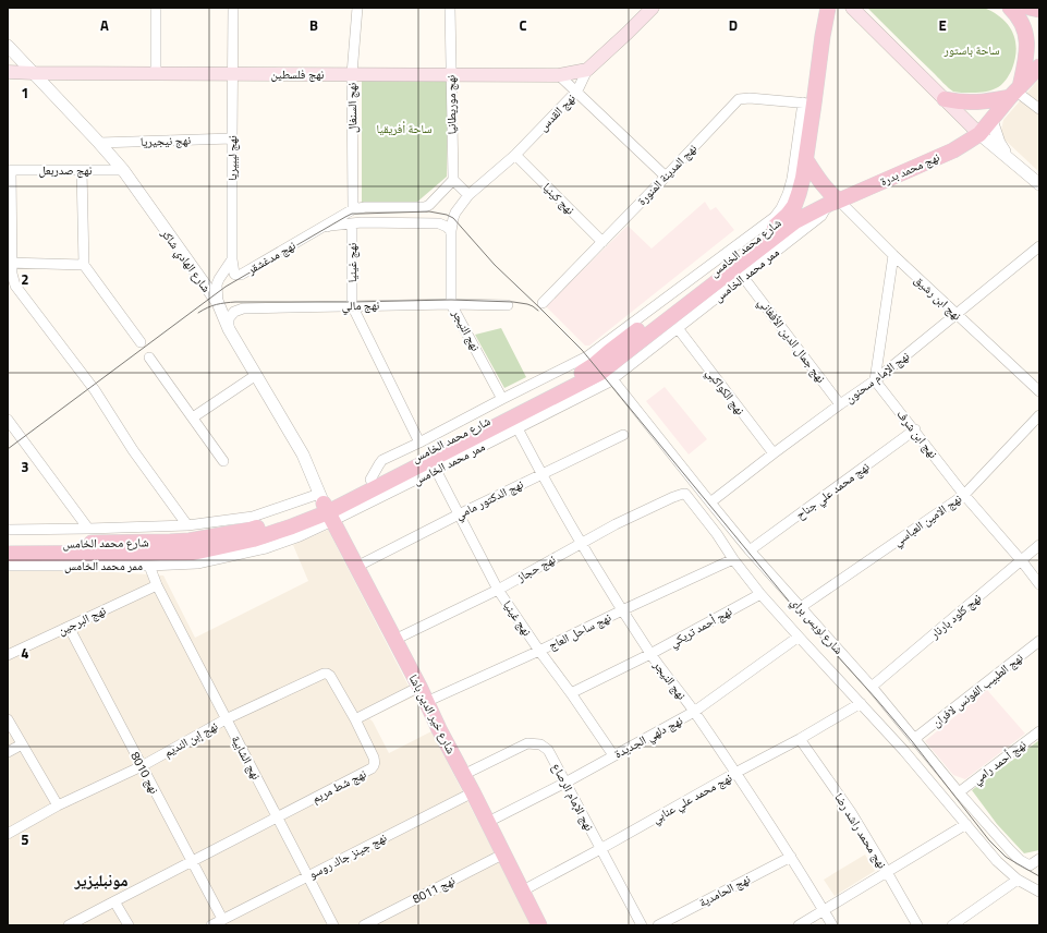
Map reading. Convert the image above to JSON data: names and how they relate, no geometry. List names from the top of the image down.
{
  "streets": {
    "main road": [
      "نهج فلسطين",
      "نهج القدس",
      "نهج محمد بدرة",
      "شارع محمد الخامس",
      "شارع خير الدين باشا"
    ],
    "street": [
      "نهج موريطانيا",
      "نهج السنغال",
      "نهج نيجيريا",
      "نهج ليبيريا",
      "نهج صدربعل",
      "نهج المدينة المنورة",
      "نهج كينيا",
      "نهج مدغشقر",
      "شارع الهادي شاكر",
      "نهج غينيا",
      "ممر محمد الخامس",
      "نهج ابن رشيق",
      "نهج مالي",
      "نهج النيجر",
      "نهج جمال الدين الأفغاني",
      "نهج الإمام سحنون",
      "نهج الكواكبي",
      "نهج ابن شرف",
      "نهج محمد علي جناح",
      "نهج الدكتور مامي",
      "نهج الامين العباسي",
      "نهج حجاز",
      "نهج كلود بارنار",
      "نهج البرجين",
      "شارع لويس براي",
      "نهج أحمد تريكي",
      "نهج ساحل العاج",
      "نهج الطبيب الفونس لافران",
      "نهج دلهي الجديدة",
      "نهج إبن النديم",
      "نهج الشابية",
      "نهج أحمد رامي",
      "نهج 8010",
      "نهج شط مريم",
      "نهج الإمام الرصاع",
      "نهج محمد علي عنابي",
      "نهج محمد راشد رضا",
      "نهج جينز جاك روسو",
      "نهج 8011",
      "نهج الحامدية"
    ]
  },
  "crossings": [
    ["نهج فلسطين", "نهج موريطانيا"],
    ["نهج فلسطين", "نهج السنغال"],
    ["نهج فلسطين", "نهج القدس"],
    ["نهج فلسطين", "نهج ليبيريا"],
    ["نهج فلسطين", "شارع الهادي شاكر"],
    ["نهج السنغال", "نهج مدغشقر"],
    ["نهج القدس", "نهج كينيا"],
    ["نهج القدس", "نهج النيجر"],
    ["نهج نيجيريا", "نهج ليبيريا"],
    ["نهج نيجيريا", "شارع الهادي شاكر"],
    ["نهج ليبيريا", "نهج مدغشقر"],
    ["نهج محمد بدرة", "شارع محمد الخامس"],
    ["نهج محمد بدرة", "ممر محمد الخامس"],
    ["نهج محمد بدرة", "نهج ابن رشيق"],
    ["نهج صدربعل", "شارع الهادي شاكر"],
    ["نهج المدينة المنورة", "نهج كينيا"],
    ["نهج المدينة المنورة", "شارع محمد الخامس"],
    ["شارع محمد الخامس", "شارع الهادي شاكر"],
    ["شارع محمد الخامس", "ممر محمد الخامس"],
    ["شارع محمد الخامس", "نهج ابن رشيق"],
    ["شارع محمد الخامس", "شارع لويس براي"],
    ["شارع محمد الخامس", "شارع خير الدين باشا"],
    ["نهج مدغشقر", "نهج غينيا"],
    ["شارع الهادي شاكر", "ممر محمد الخامس"],
    ["شارع الهادي شاكر", "نهج مالي"],
    ["شارع الهادي شاكر", "شارع خير الدين باشا"],
    ["نهج غينيا", "ممر محمد الخامس"],
    ["نهج غينيا", "نهج مالي"],
    ["نهج غينيا", "نهج الدكتور مامي"],
    ["نهج غينيا", "نهج حجاز"],
    ["نهج غينيا", "نهج أحمد تريكي"],
    ["نهج غينيا", "نهج ساحل العاج"],
    ["نهج غينيا", "نهج دلهي الجديدة"],
    ["ممر محمد الخامس", "نهج ابن رشيق"],
    ["ممر محمد الخامس", "نهج النيجر"],
    ["ممر محمد الخامس", "نهج جمال الدين الأفغاني"],
    ["ممر محمد الخامس", "نهج الكواكبي"],
    ["ممر محمد الخامس", "شارع لويس براي"],
    ["ممر محمد الخامس", "شارع خير الدين باشا"],
    ["ممر محمد الخامس", "نهج الشابية"],
    ["نهج ابن رشيق", "نهج الإمام سحنون"],
    ["نهج مالي", "نهج النيجر"],
    ["نهج النيجر", "نهج الدكتور مامي"],
    ["نهج النيجر", "نهج حجاز"],
    ["نهج النيجر", "نهج أحمد تريكي"],
    ["نهج النيجر", "نهج ساحل العاج"],
    ["نهج النيجر", "نهج دلهي الجديدة"],
    ["نهج النيجر", "نهج محمد علي عنابي"],
    ["نهج النيجر", "نهج الحامدية"],
    ["نهج جمال الدين الأفغاني", "نهج الإمام سحنون"],
    ["نهج الإمام سحنون", "نهج الكواكبي"],
    ["نهج الإمام سحنون", "نهج ابن شرف"],
    ["نهج الإمام سحنون", "شارع لويس براي"],
    ["نهج ابن شرف", "نهج محمد علي جناح"],
    ["نهج ابن شرف", "نهج الامين العباسي"],
    ["نهج ابن شرف", "نهج كلود بارنار"],
    ["نهج محمد علي جناح", "شارع لويس براي"],
    ["نهج الدكتور مامي", "شارع خير الدين باشا"],
    ["نهج الامين العباسي", "شارع لويس براي"],
    ["نهج حجاز", "شارع لويس براي"],
    ["نهج حجاز", "شارع خير الدين باشا"],
    ["نهج كلود بارنار", "شارع لويس براي"],
    ["نهج البرجين", "نهج الشابية"],
    ["نهج البرجين", "نهج 8010"],
    ["شارع لويس براي", "نهج أحمد تريكي"],
    ["شارع لويس براي", "نهج ساحل العاج"],
    ["شارع لويس براي", "نهج الطبيب الفونس لافران"],
    ["شارع لويس براي", "نهج دلهي الجديدة"],
    ["شارع لويس براي", "نهج أحمد رامي"],
    ["شارع لويس براي", "نهج محمد علي عنابي"],
    ["نهج ساحل العاج", "شارع خير الدين باشا"],
    ["شارع خير الدين باشا", "نهج دلهي الجديدة"],
    ["شارع خير الدين باشا", "نهج الإمام الرصاع"],
    ["شارع خير الدين باشا", "نهج محمد علي عنابي"],
    ["شارع خير الدين باشا", "نهج جينز جاك روسو"],
    ["شارع خير الدين باشا", "نهج 8011"],
    ["نهج دلهي الجديدة", "نهج الإمام الرصاع"],
    ["نهج إبن النديم", "نهج الشابية"],
    ["نهج إبن النديم", "نهج 8010"],
    ["نهج إبن النديم", "نهج شط مريم"],
    ["نهج الشابية", "نهج شط مريم"],
    ["نهج الشابية", "نهج جينز جاك روسو"],
    ["نهج 8010", "نهج شط مريم"],
    ["نهج 8010", "نهج جينز جاك روسو"],
    ["نهج الإمام الرصاع", "نهج محمد علي عنابي"],
    ["نهج محمد علي عنابي", "نهج محمد راشد رضا"]
  ],
  "districts": ["مونبليزير"],
  "parks": ["ساحة باستور", "ساحة أفريقيا"],
  "grid": {
    "columns": [
      "A",
      "B",
      "C",
      "D",
      "E"
    ],
    "rows": [
      "1",
      "2",
      "3",
      "4",
      "5"
    ]
  }
}
